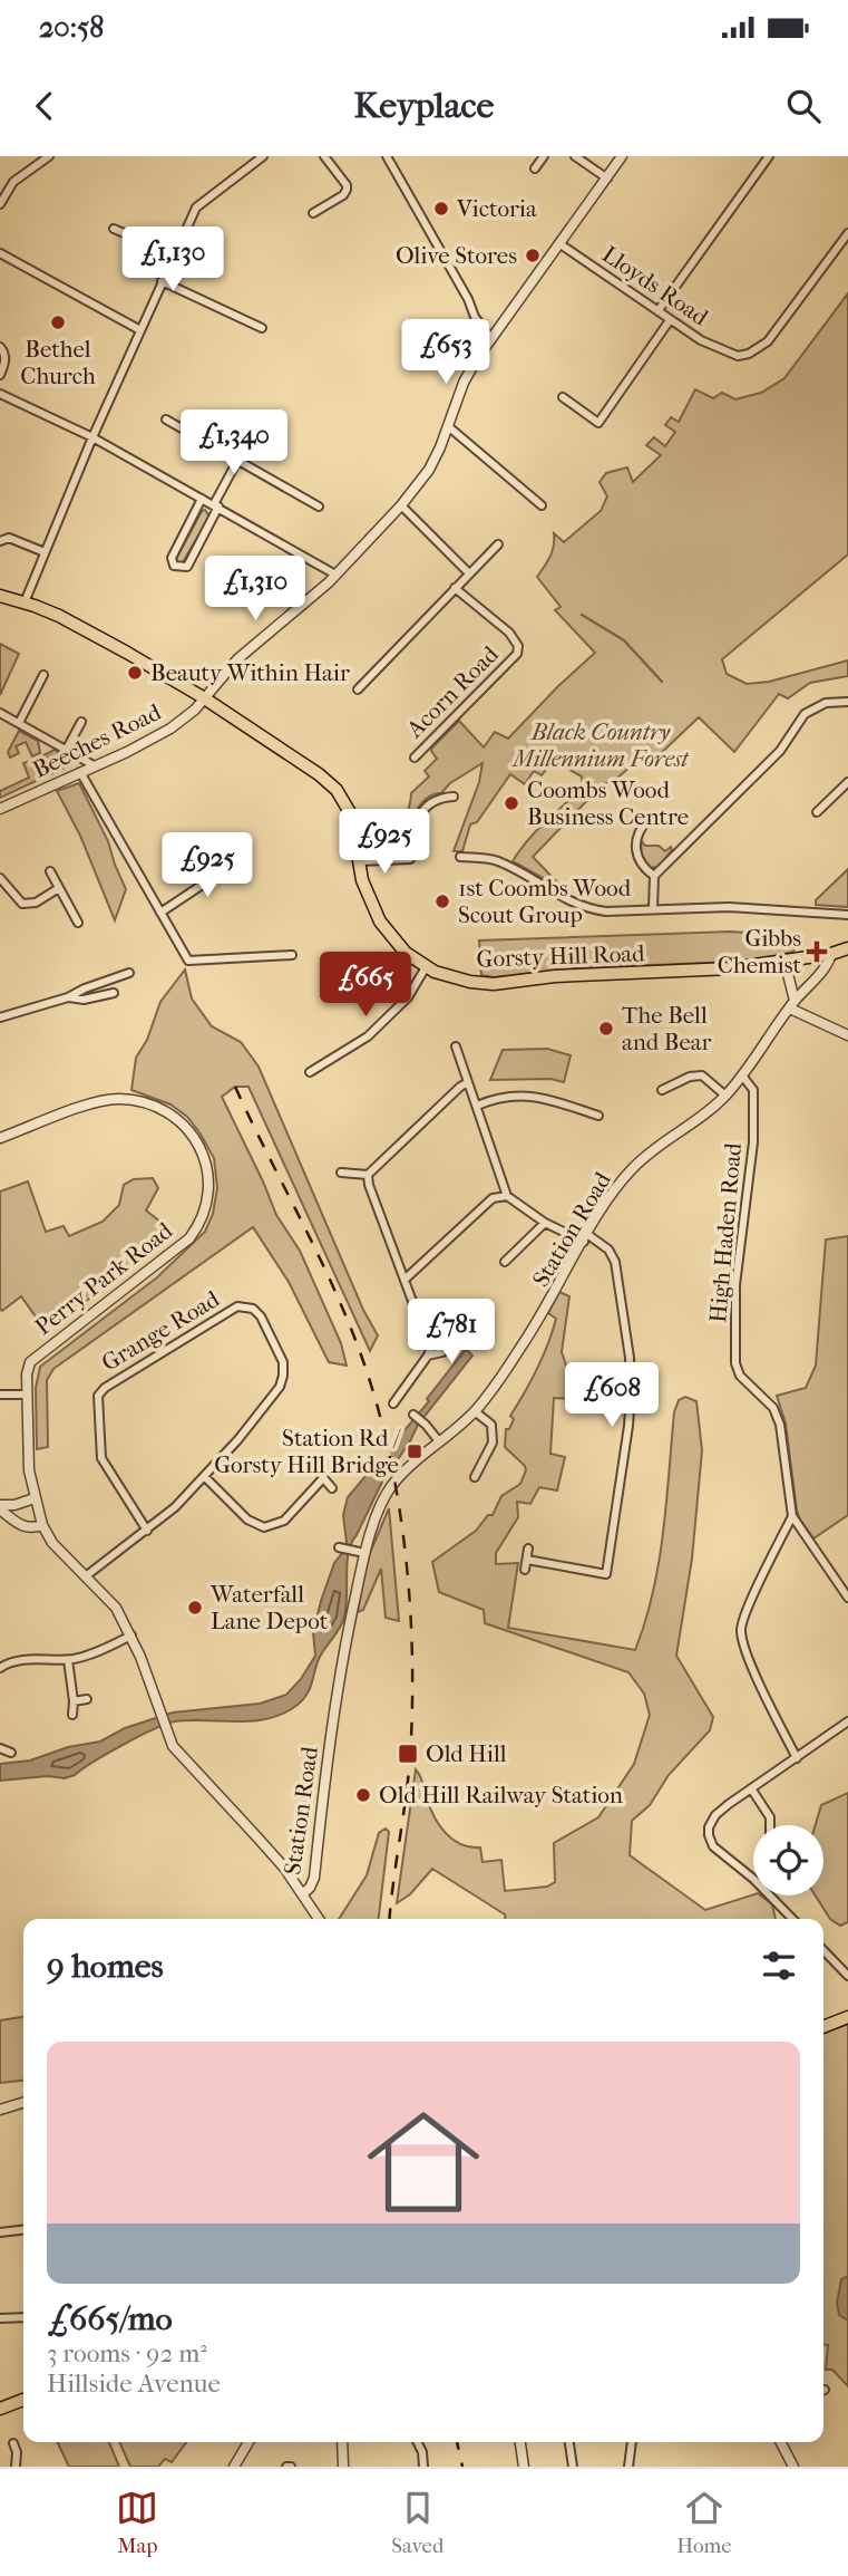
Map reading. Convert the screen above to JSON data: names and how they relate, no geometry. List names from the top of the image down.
{
  "streets": {
    "main road": ["Gorsty Hill Road"],
    "street": [
      "Lloyds Road",
      "Acorn Road",
      "Beeches Road",
      "Station Road",
      "High Haden Road",
      "Perry Park Road",
      "Grange Road"
    ]
  },
  "crossings": [
    ["Lloyds Road", "Beeches Road"],
    ["Beeches Road", "Gorsty Hill Road"],
    ["Gorsty Hill Road", "Station Road"],
    ["Station Road", "High Haden Road"],
    ["Station Road", "Perry Park Road"],
    ["Perry Park Road", "Grange Road"]
  ],
  "parks": ["Black Country Millennium Forest"],
  "places": {
    "other": [
      "Victoria",
      "Olive Stores",
      "Bethel Church",
      "Beauty Within Hair",
      "Coombs Wood Business Centre",
      "1st Coombs Wood Scout Group",
      "The Bell and Bear",
      "Waterfall Lane Depot",
      "Old Hill Railway Station"
    ],
    "health": ["Gibbs Chemist"],
    "transit": ["Station Rd / Gorsty Hill Bridge", "Old Hill"]
  },
  "page": {
    "status": "20:58",
    "header": "Keyplace",
    "price": [
      "£1,130",
      "£653",
      "£1,340",
      "£1,310",
      "£925",
      "£925",
      "£665",
      "£781",
      "£608"
    ],
    "heading": "9 homes",
    "list": [
      {
        "name": "£665/mo",
        "note": "3 rooms · 92 m² · Hillside Avenue"
      }
    ],
    "tabs": ["Map", "Saved", "Home"]
  }
}
